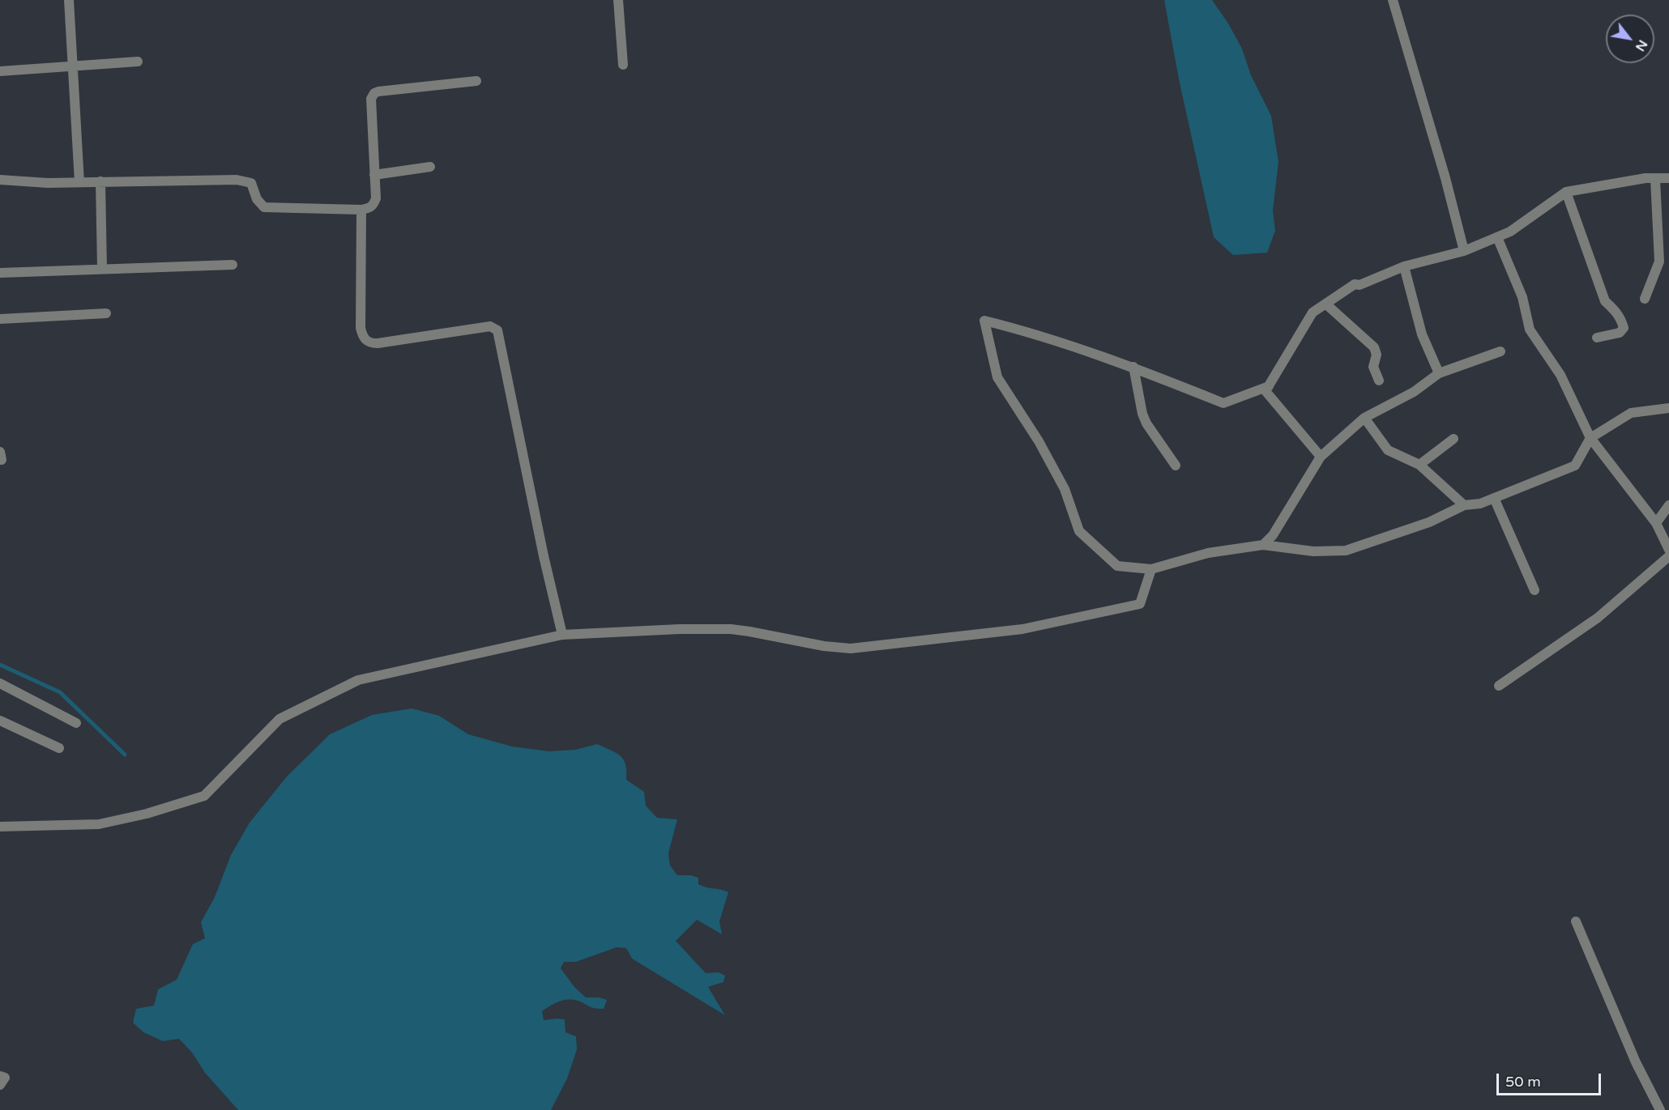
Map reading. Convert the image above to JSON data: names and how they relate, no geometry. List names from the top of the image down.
{
  "scale_bar": "50 m",
  "north": "bottom right"
}
